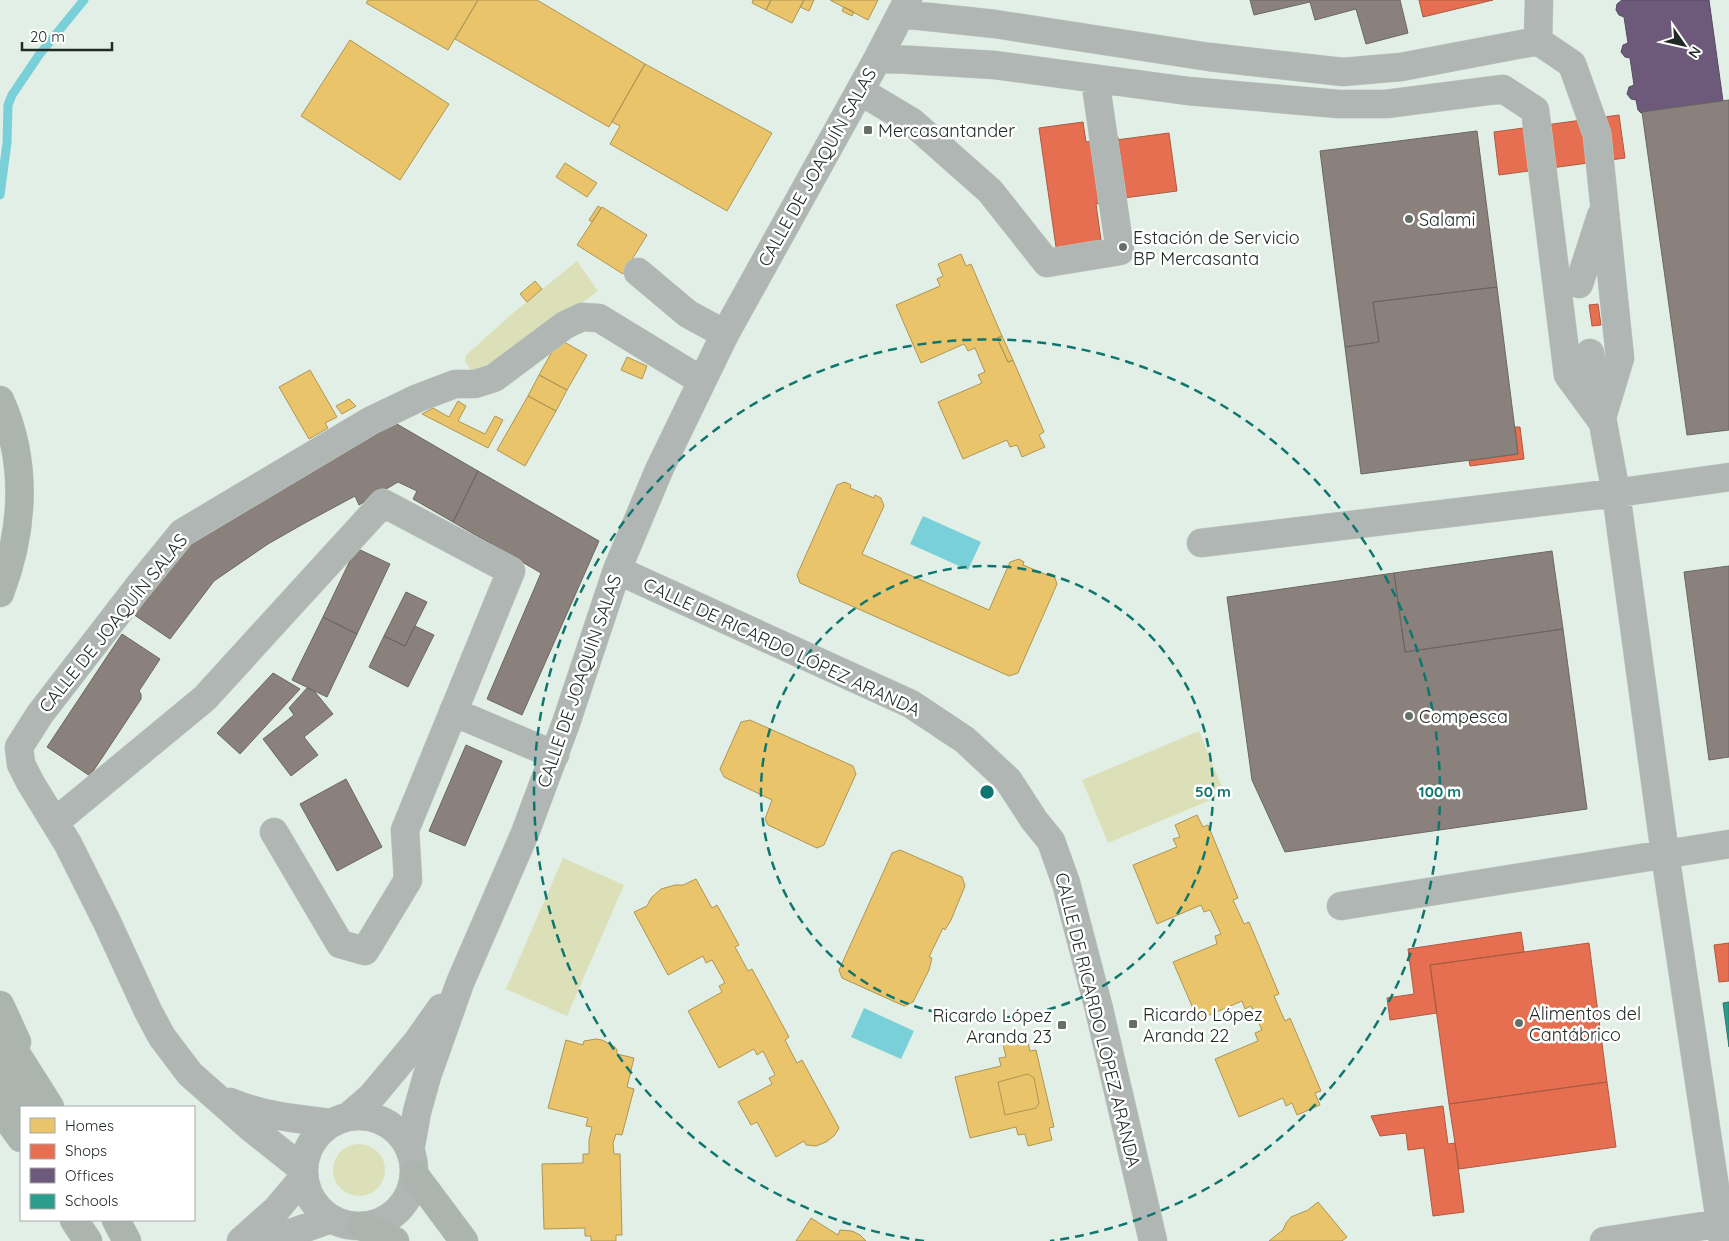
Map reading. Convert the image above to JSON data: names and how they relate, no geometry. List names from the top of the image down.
{
  "streets": {
    "street": ["CALLE DE JOAQUÍN SALAS", "CALLE DE RICARDO LÓPEZ ARANDA"]
  },
  "crossings": [
    ["CALLE DE JOAQUÍN SALAS", "CALLE DE RICARDO LÓPEZ ARANDA"]
  ],
  "places": {
    "transit": ["Mercasantander", "Ricardo López Aranda 22", "Ricardo López Aranda 23"],
    "other": [
      "Salami",
      "Estación de Servicio BP Mercasanta",
      "Compesca",
      "Alimentos del Cantábrico"
    ]
  },
  "legend": [
    "Homes",
    "Shops",
    "Offices",
    "Schools"
  ],
  "scale_bar": "20 m",
  "north": "bottom right",
  "rings": ["50 m", "100 m"]
}
